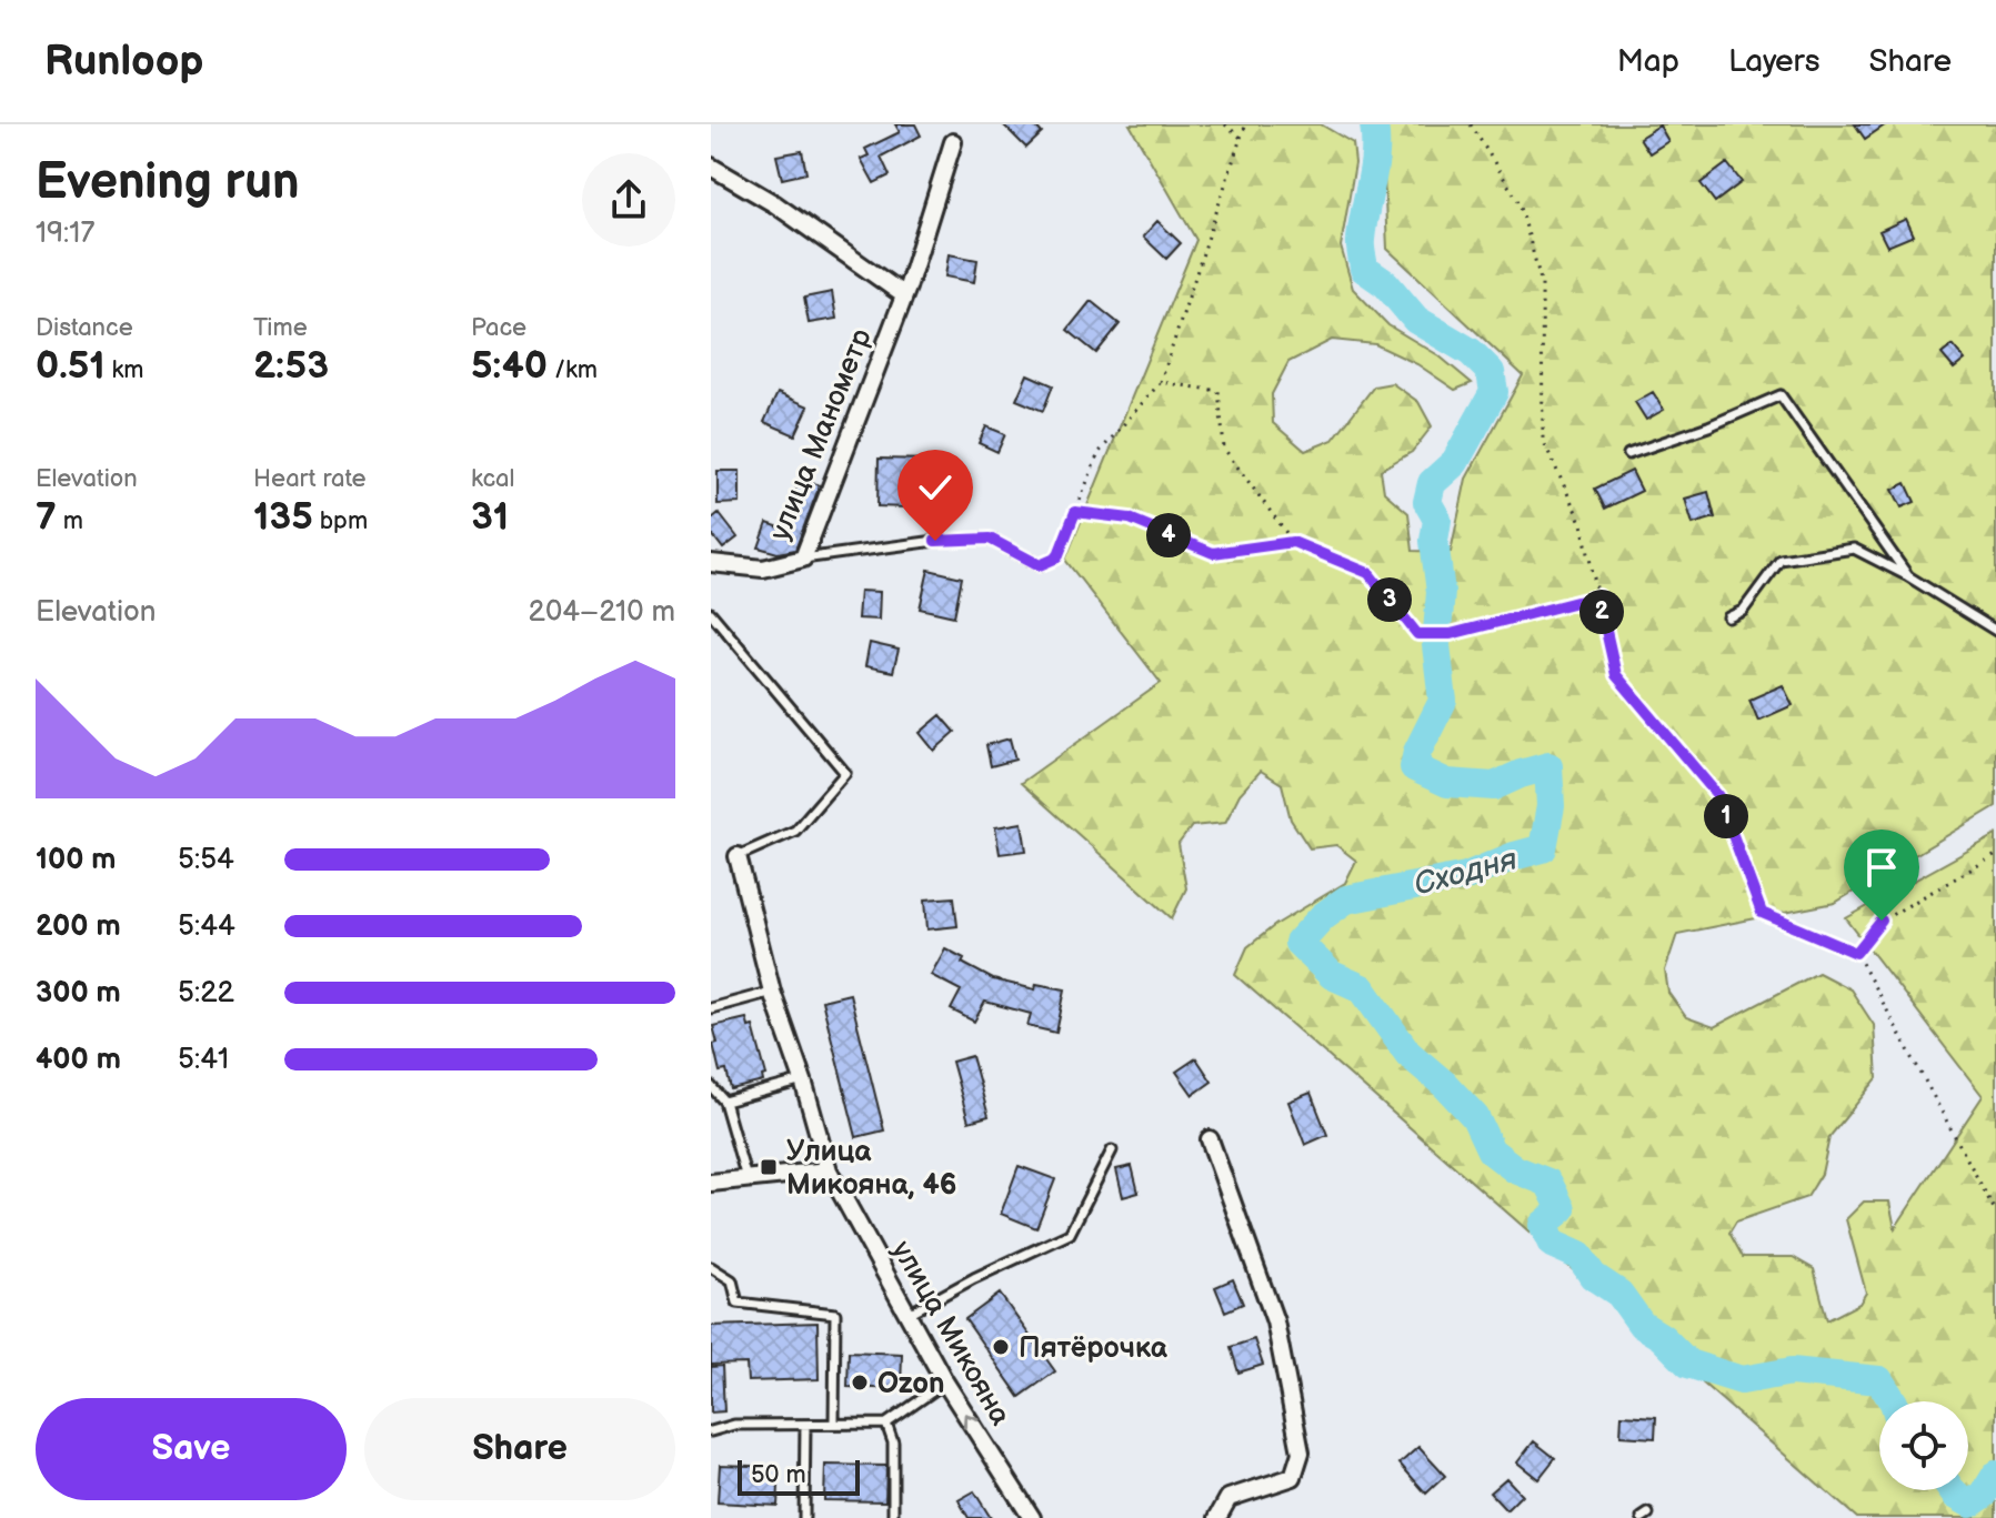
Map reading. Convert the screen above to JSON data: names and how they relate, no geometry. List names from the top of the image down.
{
  "streets": {
    "street": ["улица Манометр", "улица Микояна"]
  },
  "water": ["Сходня"],
  "places": {
    "transit": ["Улица Микояна, 46"],
    "other": ["Пятёрочка", "Ozon"]
  },
  "scale_bar": "50 m",
  "page": {
    "header": "Runloop",
    "nav": ["Map", "Layers", "Share"],
    "heading": ["Evening run", "19:17"],
    "stats": [
      ["Distance", "0.51 km"],
      ["Time", "2:53"],
      ["Pace", "5:40 /km"],
      ["Elevation", "7 m"],
      ["Heart rate", "135 bpm"],
      ["kcal", "31"]
    ],
    "pins": [
      "4",
      "3",
      "2",
      "1"
    ],
    "chart": ["Elevation", "204–210 m"],
    "list": [
      {
        "name": "100 m",
        "note": "5:54"
      },
      {
        "name": "200 m",
        "note": "5:44"
      },
      {
        "name": "300 m",
        "note": "5:22"
      },
      {
        "name": "400 m",
        "note": "5:41"
      }
    ],
    "buttons": ["Save", "Share"],
    "scale": "50 m"
  }
}
